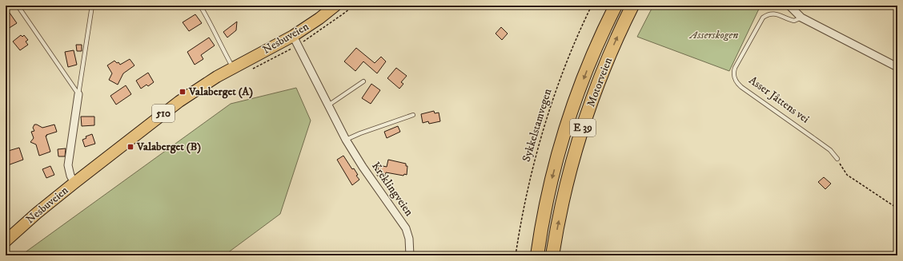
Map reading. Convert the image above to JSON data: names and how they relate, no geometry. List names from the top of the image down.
{
  "streets": {
    "highway": ["Motorveien", "E 39"],
    "main road": ["Nesbuveien", "510"],
    "street": ["Asser Jåttens vei", "Kreklingveien"],
    "path": ["Sykkelstamvegen"]
  },
  "crossings": [
    ["Nesbuveien", "Kreklingveien"]
  ],
  "parks": ["Asserskogen"],
  "places": {
    "transit": ["Valaberget (A)", "Valaberget (B)"]
  }
}
